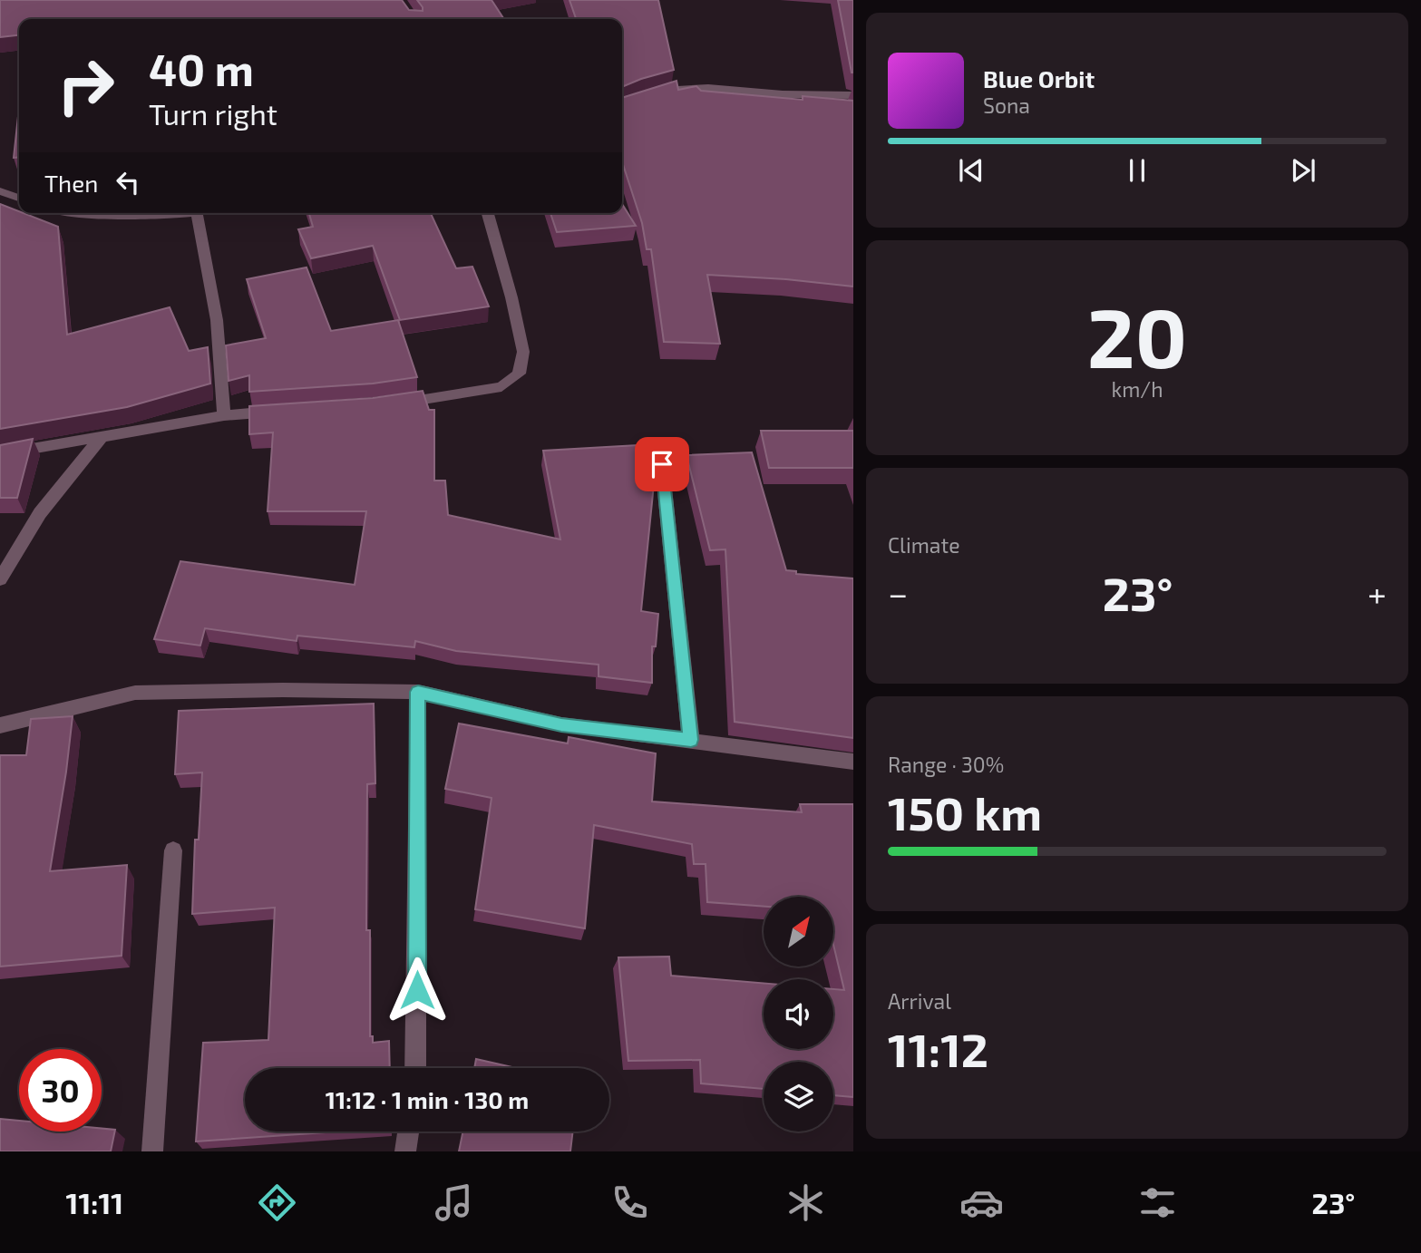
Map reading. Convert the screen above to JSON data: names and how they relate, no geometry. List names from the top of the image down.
{
  "north": "top right",
  "page": {
    "turn": ["40 m", "Turn right"],
    "song": ["Blue Orbit", "Sona"],
    "then": "Then",
    "tile": [
      ["20", "km/h"],
      "Climate",
      ["Range · 30%", "150 km"],
      ["Arrival", "11:12"]
    ],
    "heat": ["−", "23°", "+"],
    "limit": "30",
    "trip": "11:12 · 1 min · 130 m",
    "tabs": ["11:11", "23°"]
  }
}
